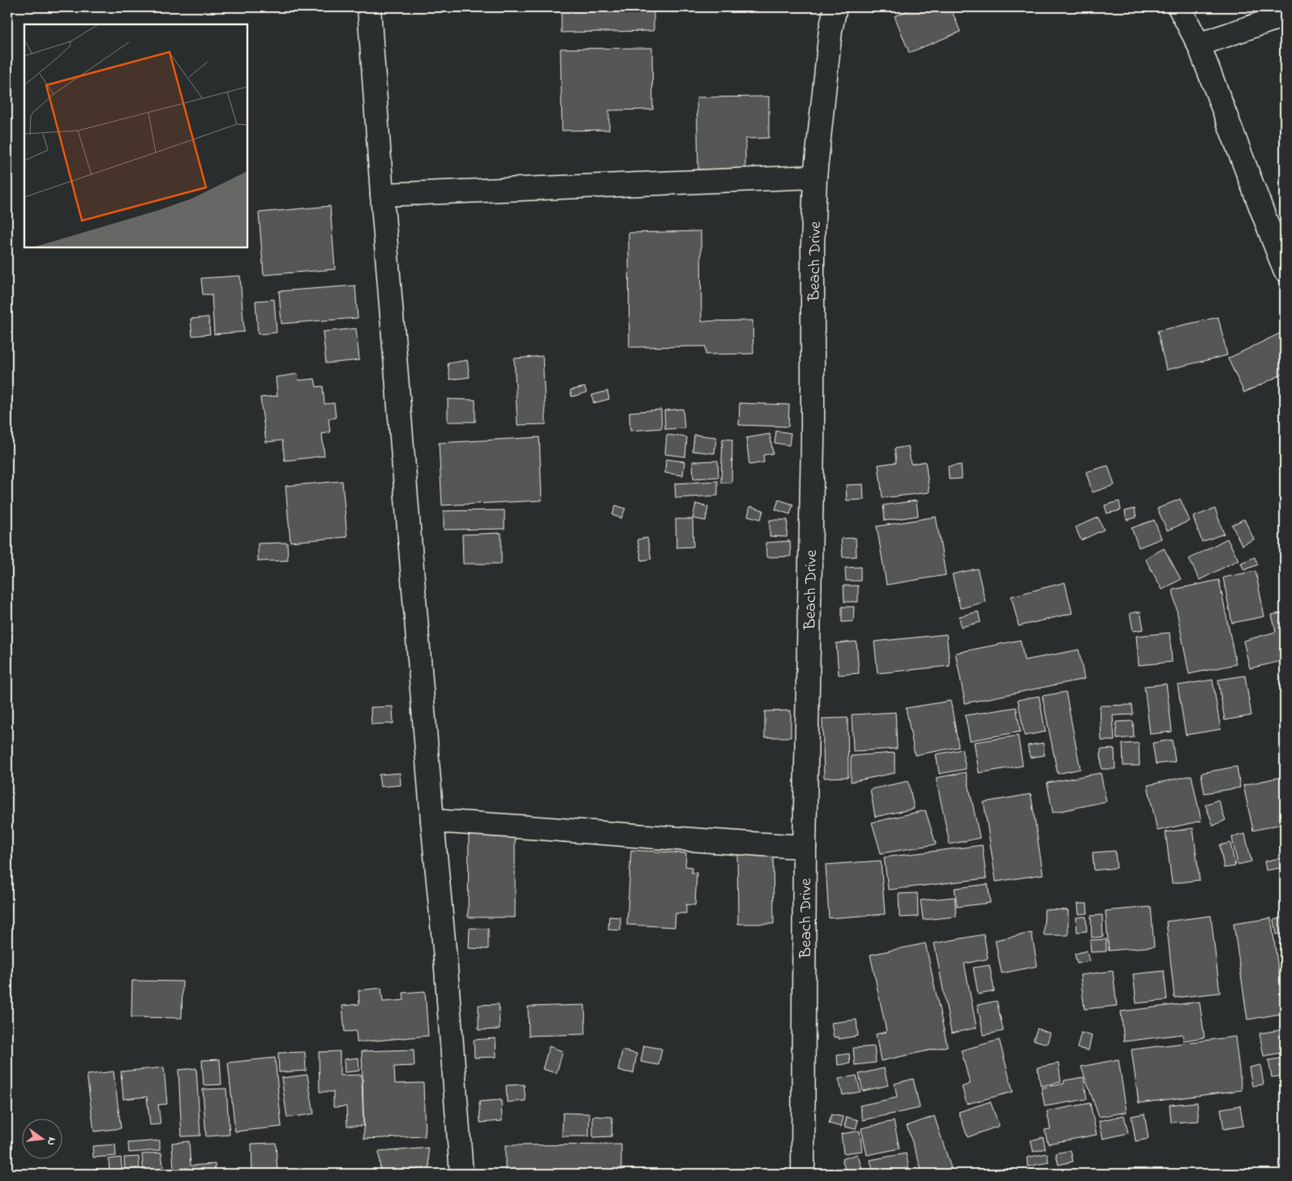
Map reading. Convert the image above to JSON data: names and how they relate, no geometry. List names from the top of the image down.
{
  "streets": {
    "street": ["Beach Drive"]
  },
  "north": "right"
}
